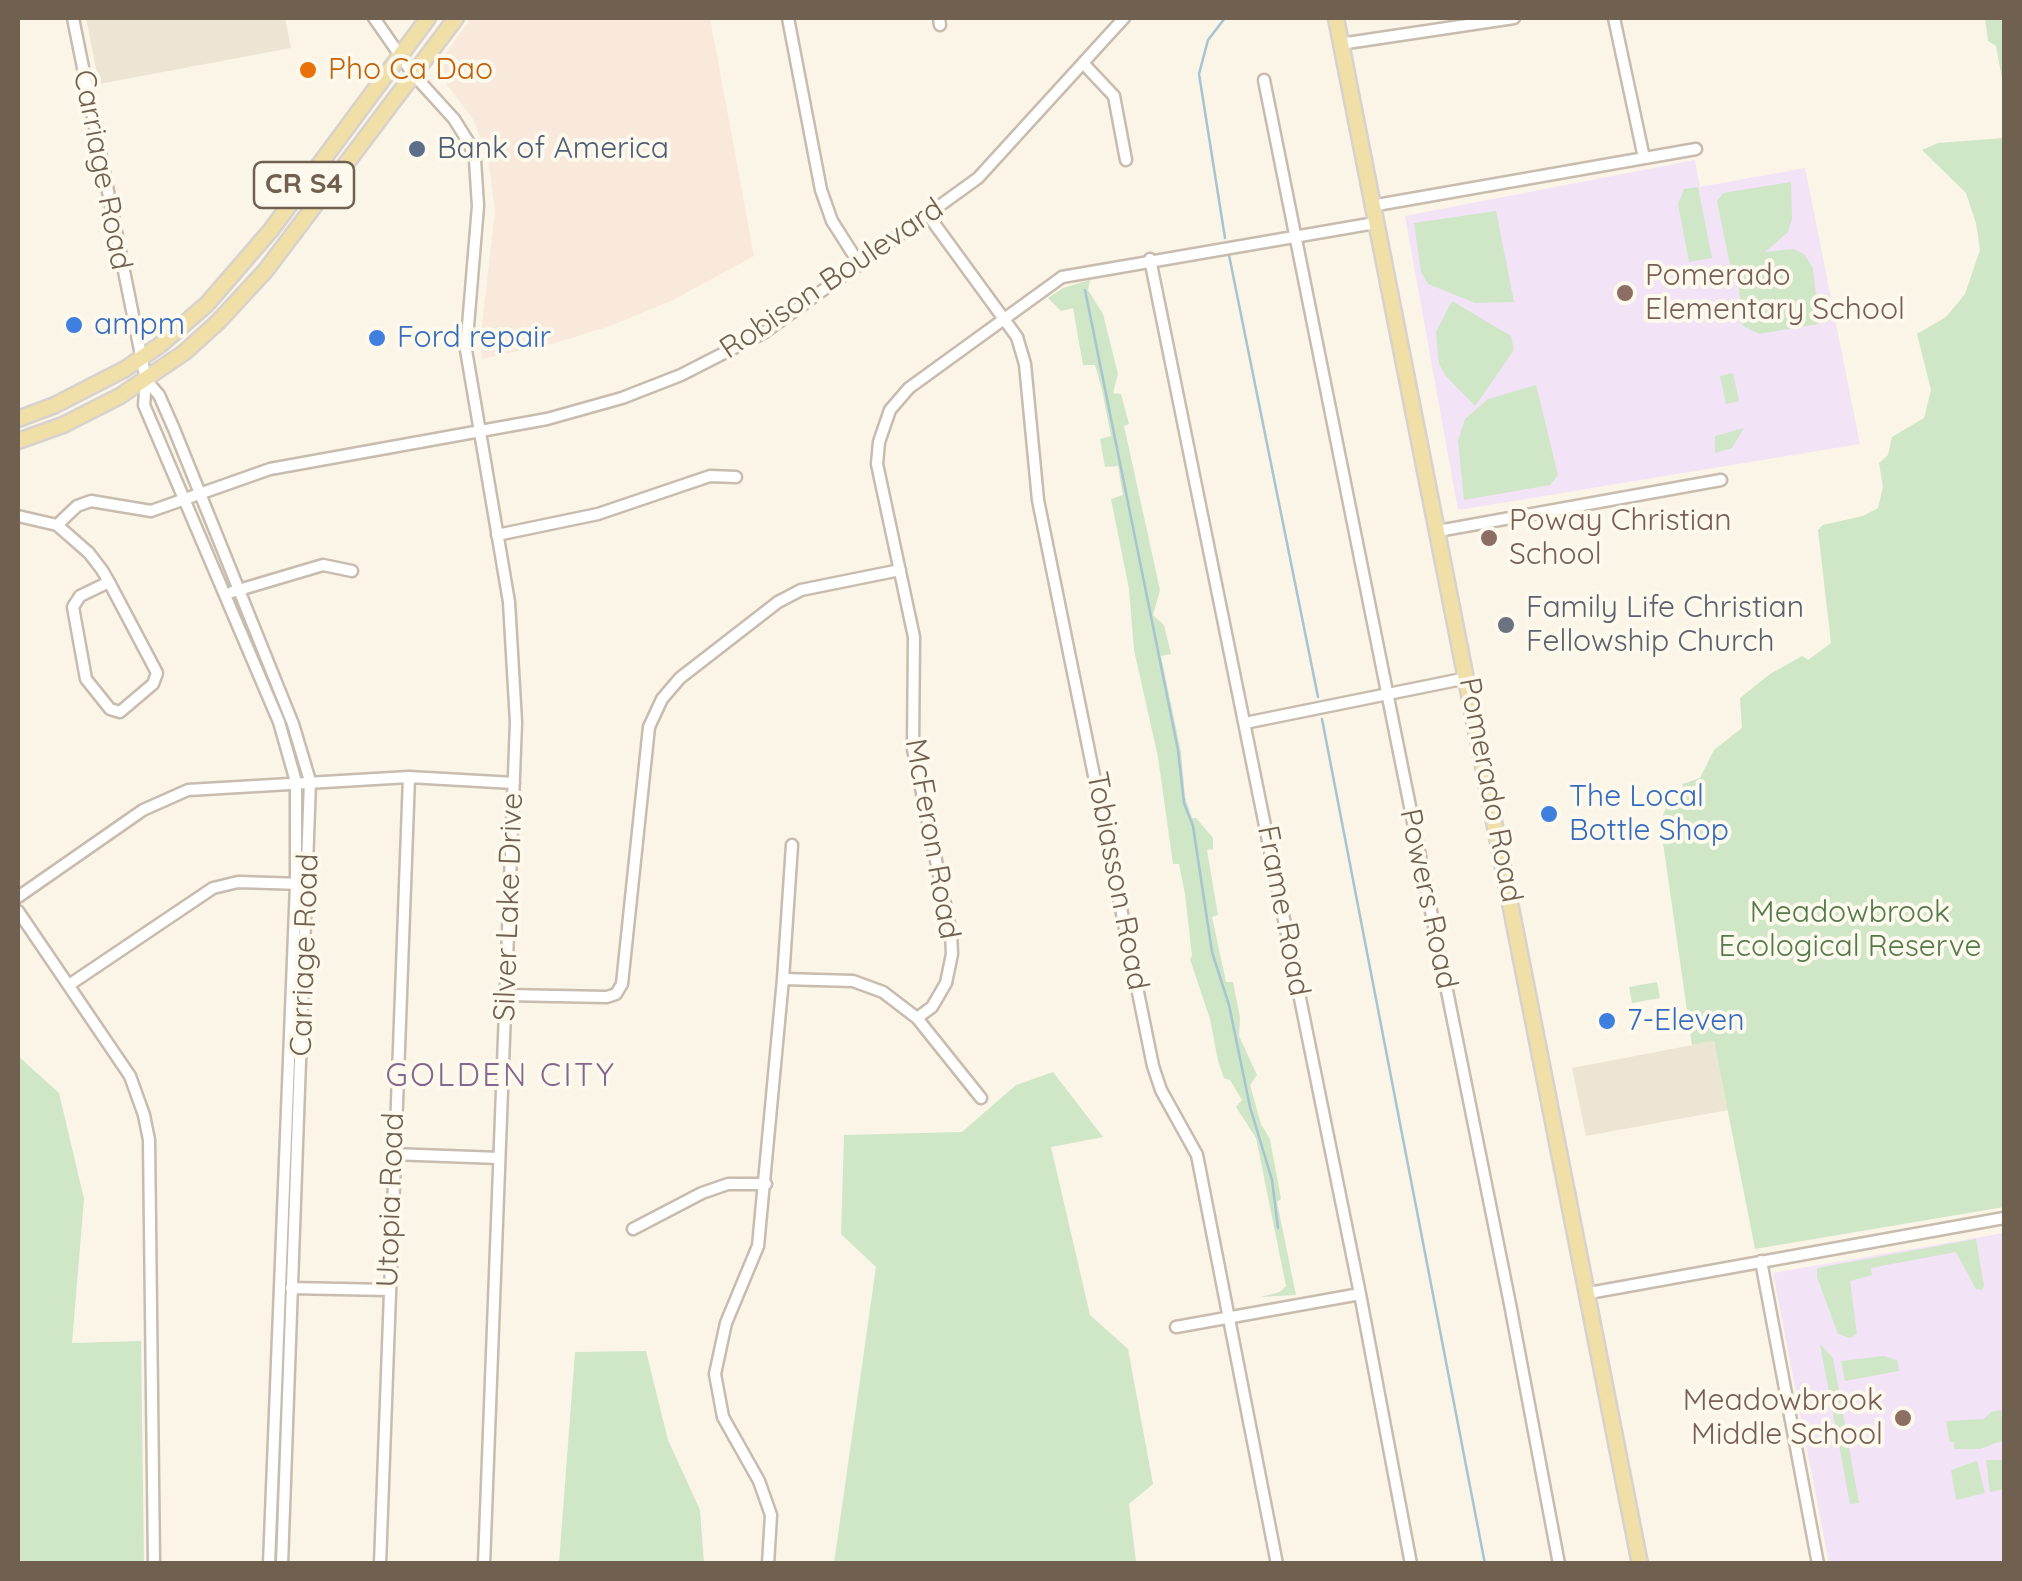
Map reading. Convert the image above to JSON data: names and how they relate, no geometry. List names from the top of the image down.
{
  "streets": {
    "main road": ["CR S4", "Pomerado Road"],
    "street": [
      "Carriage Road",
      "Robison Boulevard",
      "McFeron Road",
      "Tobiasson Road",
      "Powers Road",
      "Silver Lake Drive",
      "Frame Road",
      "Utopia Road"
    ]
  },
  "crossings": [
    ["Carriage Road", "CR S4"],
    ["Carriage Road", "Robison Boulevard"],
    ["CR S4", "Silver Lake Drive"],
    ["Robison Boulevard", "Tobiasson Road"],
    ["Robison Boulevard", "Silver Lake Drive"],
    ["Pomerado Road", "McFeron Road"],
    ["McFeron Road", "Tobiasson Road"],
    ["McFeron Road", "Powers Road"],
    ["McFeron Road", "Frame Road"]
  ],
  "districts": ["GOLDEN CITY"],
  "parks": ["Meadowbrook Ecological Reserve"],
  "places": [
    "Pho Ca Dao",
    "Bank of America",
    "Pomerado Elementary School",
    "ampm",
    "Ford repair",
    "Poway Christian School",
    "Family Life Christian Fellowship Church",
    "The Local Bottle Shop",
    "7-Eleven",
    "Meadowbrook Middle School"
  ]
}
